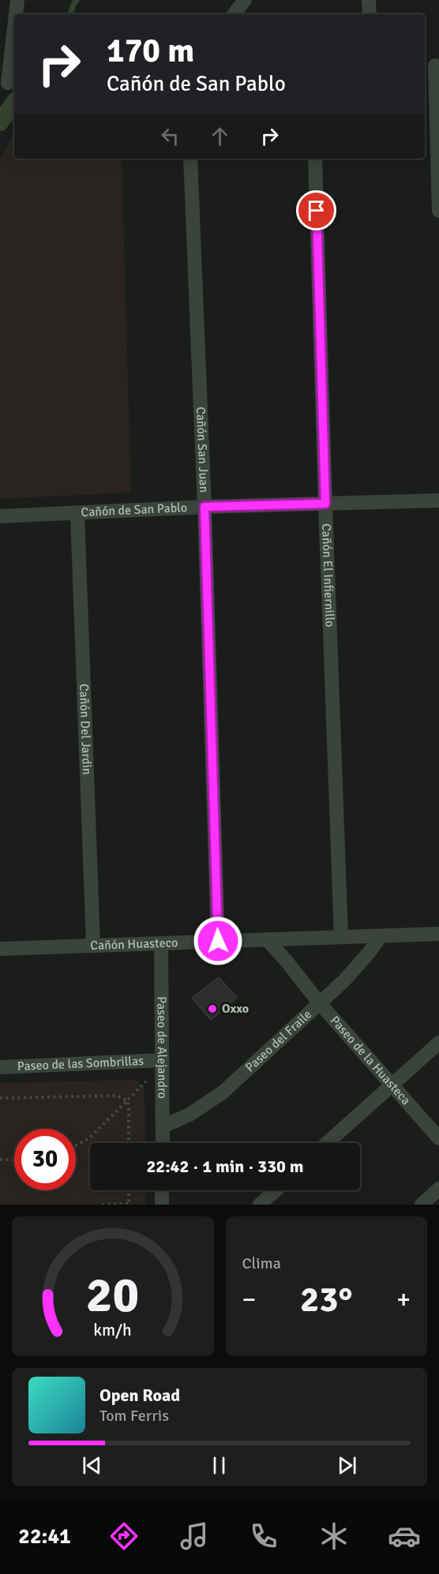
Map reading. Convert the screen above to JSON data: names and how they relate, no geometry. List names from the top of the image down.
{
  "streets": {
    "street": [
      "Cañón San Juan",
      "Cañón de San Pablo",
      "Cañón El Infiernillo",
      "Cañón Del Jardin",
      "Cañón Huasteco",
      "Paseo del Fraile",
      "Paseo de Alejandro",
      "Paseo de la Huasteca",
      "Paseo de las Sombrillas"
    ]
  },
  "crossings": [
    ["Cañón San Juan", "Cañón de San Pablo"],
    ["Cañón San Juan", "Cañón Huasteco"],
    ["Cañón de San Pablo", "Cañón El Infiernillo"],
    ["Cañón de San Pablo", "Cañón Del Jardin"],
    ["Cañón El Infiernillo", "Cañón Huasteco"],
    ["Cañón Del Jardin", "Cañón Huasteco"],
    ["Cañón Huasteco", "Paseo del Fraile"],
    ["Cañón Huasteco", "Paseo de Alejandro"],
    ["Cañón Huasteco", "Paseo de la Huasteca"],
    ["Paseo del Fraile", "Paseo de Alejandro"],
    ["Paseo del Fraile", "Paseo de la Huasteca"],
    ["Paseo de Alejandro", "Paseo de las Sombrillas"]
  ],
  "places": ["Oxxo"],
  "page": {
    "turn": ["170 m", "Cañón de San Pablo"],
    "limit": "30",
    "trip": "22:42 · 1 min · 330 m",
    "tile": "Clima",
    "heat": ["−", "23°", "+"],
    "song": ["Open Road", "Tom Ferris"],
    "tabs": "22:41",
    "gauge": ["20", "km/h"]
  }
}
